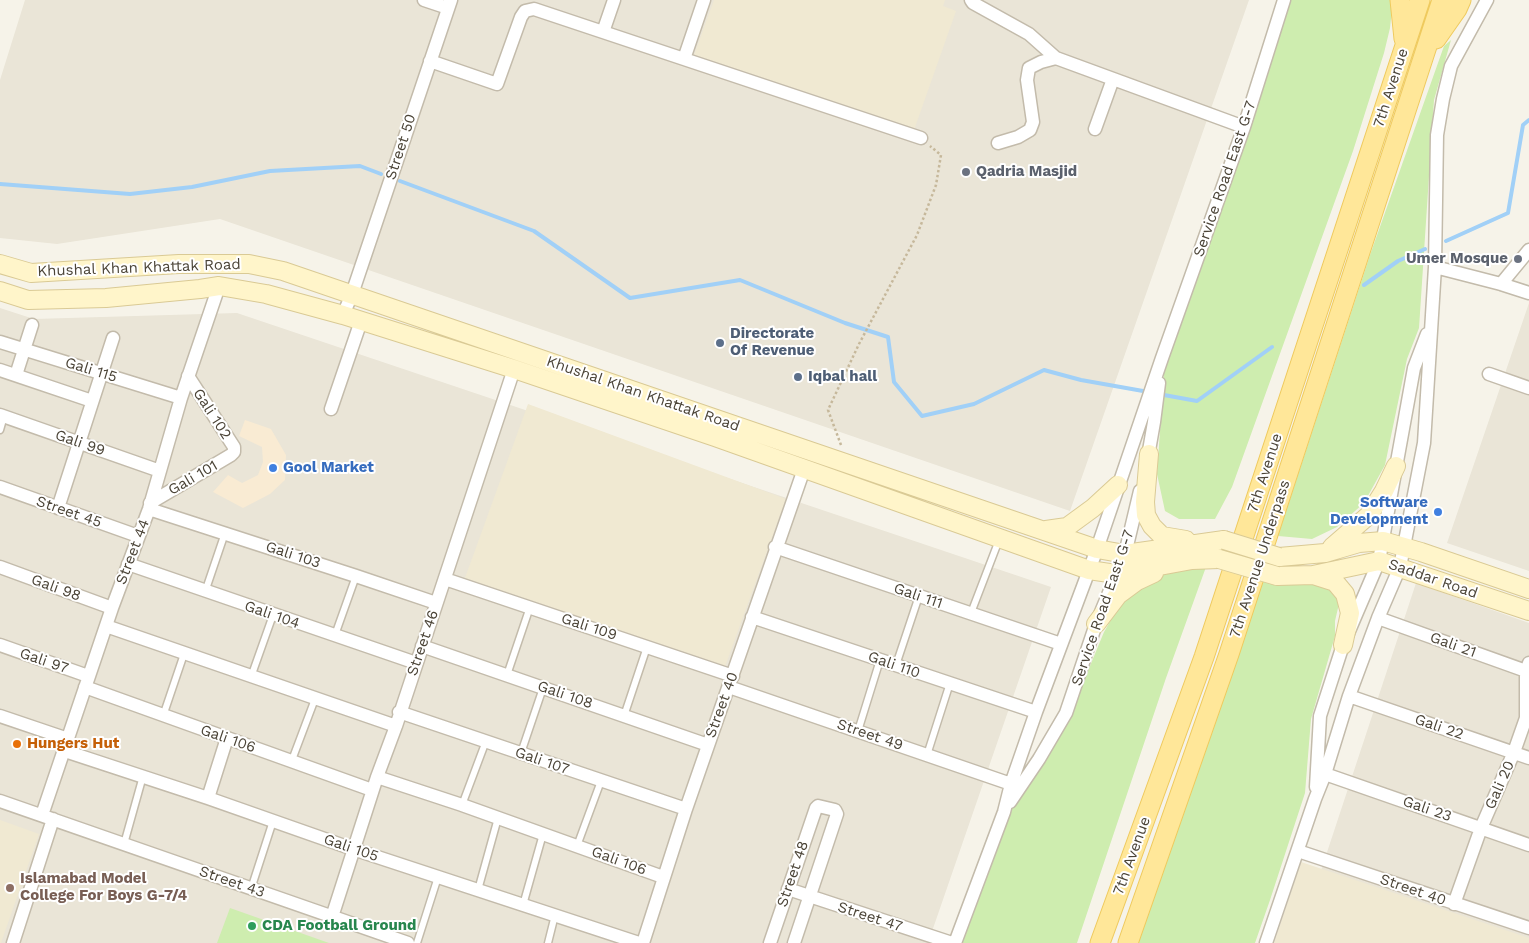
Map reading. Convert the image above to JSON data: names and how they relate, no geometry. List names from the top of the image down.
{
  "streets": {
    "main road": ["7th Avenue", "7th Avenue Underpass"],
    "street": [
      "Street 50",
      "Service Road East G-7",
      "Khushal Khan Khattak Road",
      "Gali 115",
      "Gali 102",
      "Gali 99",
      "Gali 101",
      "Street 45",
      "Street 44",
      "Gali 103",
      "Saddar Road",
      "Gali 98",
      "Gali 111",
      "Gali 104",
      "Gali 109",
      "Street 46",
      "Gali 21",
      "Gali 97",
      "Gali 110",
      "Gali 108",
      "Street 40",
      "Gali 22",
      "Street 49",
      "Gali 106",
      "Gali 107",
      "Gali 20",
      "Gali 23",
      "Gali 105",
      "Street 48",
      "Street 43",
      "Street 47"
    ]
  },
  "crossings": [
    ["7th Avenue", "7th Avenue Underpass"],
    ["Street 50", "Khushal Khan Khattak Road"],
    ["Service Road East G-7", "Khushal Khan Khattak Road"],
    ["Service Road East G-7", "Gali 111"],
    ["Service Road East G-7", "Gali 110"],
    ["Service Road East G-7", "Street 49"],
    ["Service Road East G-7", "Street 47"],
    ["Khushal Khan Khattak Road", "Street 44"],
    ["Khushal Khan Khattak Road", "Saddar Road"],
    ["Khushal Khan Khattak Road", "Street 46"],
    ["Khushal Khan Khattak Road", "Street 40"],
    ["Gali 115", "Street 44"],
    ["Gali 102", "Gali 101"],
    ["Gali 102", "Street 44"],
    ["Gali 99", "Street 44"],
    ["Gali 101", "Street 44"],
    ["Gali 101", "Gali 103"],
    ["Street 45", "Street 44"],
    ["Street 44", "Gali 103"],
    ["Street 44", "Gali 98"],
    ["Street 44", "Gali 104"],
    ["Street 44", "Gali 97"],
    ["Street 44", "Gali 106"],
    ["Street 44", "Gali 105"],
    ["Street 44", "Street 43"],
    ["Gali 103", "Street 46"],
    ["Gali 111", "Street 40"],
    ["Gali 104", "Street 46"],
    ["Gali 109", "Street 46"],
    ["Gali 109", "Street 40"],
    ["Gali 109", "Street 49"],
    ["Street 46", "Gali 108"],
    ["Street 46", "Gali 106"],
    ["Street 46", "Gali 107"],
    ["Street 46", "Gali 105"],
    ["Street 46", "Street 43"],
    ["Gali 21", "Gali 20"],
    ["Gali 97", "Gali 106"],
    ["Gali 110", "Street 40"],
    ["Gali 108", "Street 40"],
    ["Street 40", "Street 49"],
    ["Street 40", "Gali 106"],
    ["Street 40", "Gali 107"],
    ["Street 40", "Gali 20"],
    ["Street 40", "Gali 105"],
    ["Gali 22", "Gali 20"],
    ["Gali 20", "Gali 23"],
    ["Street 48", "Street 47"]
  ],
  "places": [
    "Qadria Masjid",
    "Umer Mosque",
    "Directorate Of Revenue",
    "Iqbal hall",
    "Gool Market",
    "Software Development",
    "Hungers Hut",
    "Islamabad Model College For Boys G-7/4",
    "CDA Football Ground"
  ]
}
